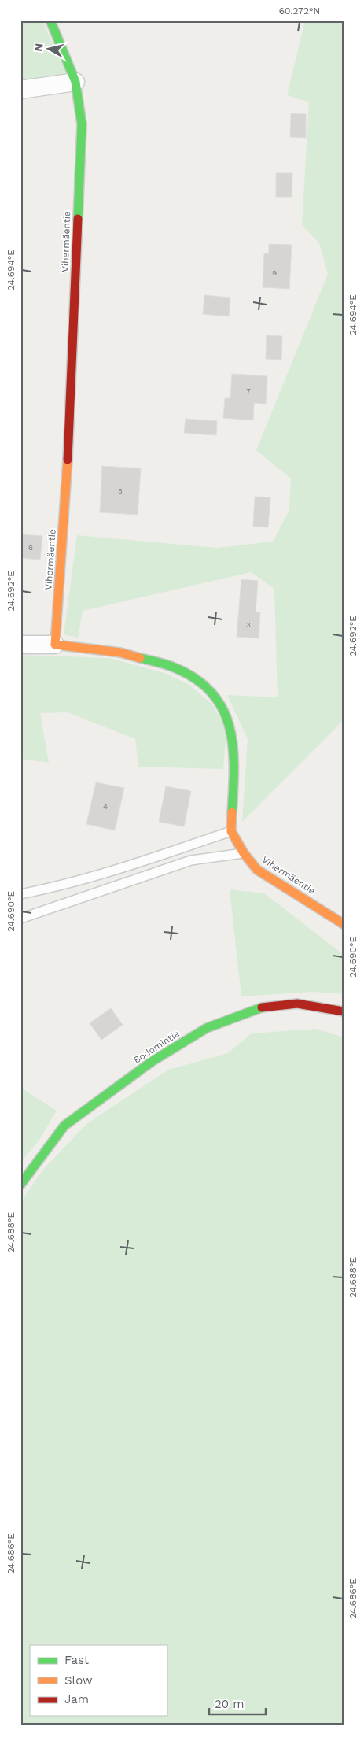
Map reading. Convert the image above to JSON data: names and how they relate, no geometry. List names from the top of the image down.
{
  "streets": {
    "street": ["Vihermäentie", "Bodomintie"]
  },
  "house_numbers": [
    "9",
    "7",
    "5",
    "6",
    "3",
    "4"
  ],
  "legend": ["Fast", "Slow", "Jam"],
  "scale_bar": "20 m",
  "north": "left",
  "coordinates": [
    "60.272°N",
    "24.694°E",
    "24.692°E",
    "24.690°E",
    "24.688°E",
    "24.686°E"
  ]
}
